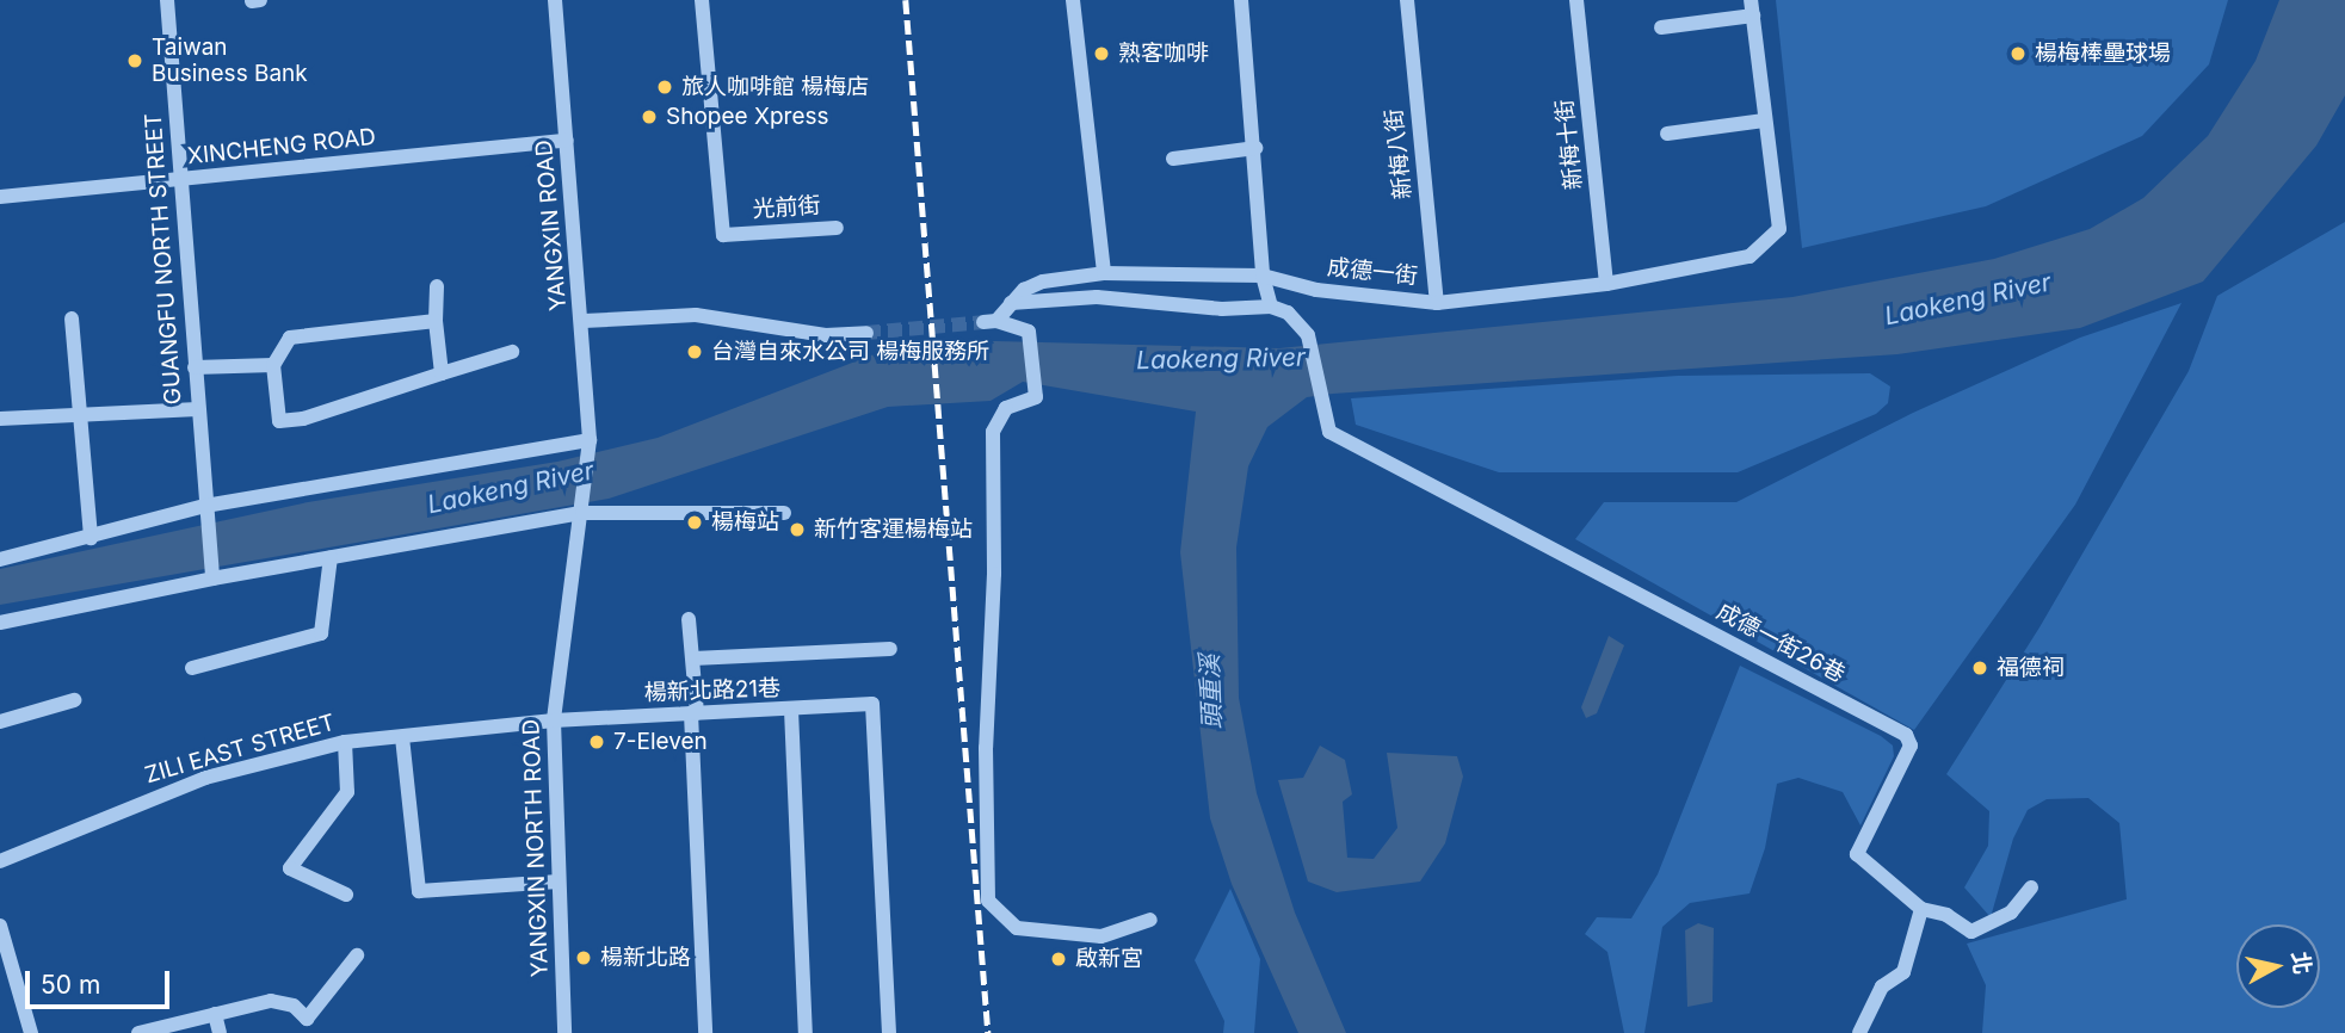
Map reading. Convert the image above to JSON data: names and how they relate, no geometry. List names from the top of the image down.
{
  "streets": {
    "street": [
      "新梅十街",
      "XINCHENG ROAD",
      "新梅八街",
      "光前街",
      "YANGXIN ROAD",
      "GUANGFU NORTH STREET",
      "成德一街",
      "成德一街26巷",
      "楊新北路21巷",
      "ZILI EAST STREET",
      "YANGXIN NORTH ROAD"
    ]
  },
  "crossings": [
    ["新梅十街", "成德一街"],
    ["XINCHENG ROAD", "YANGXIN ROAD"],
    ["XINCHENG ROAD", "GUANGFU NORTH STREET"],
    ["新梅八街", "成德一街"],
    ["YANGXIN ROAD", "YANGXIN NORTH ROAD"],
    ["楊新北路21巷", "ZILI EAST STREET"],
    ["楊新北路21巷", "YANGXIN NORTH ROAD"],
    ["ZILI EAST STREET", "YANGXIN NORTH ROAD"]
  ],
  "water": ["Laokeng River", "頭重溪"],
  "places": [
    "熟客咖啡",
    "楊梅棒壘球場",
    "Taiwan Business Bank",
    "旅人咖啡館 楊梅店",
    "Shopee Xpress",
    "台灣自來水公司 楊梅服務所",
    "楊梅站",
    "新竹客運楊梅站",
    "福德祠",
    "7-Eleven",
    "楊新北路",
    "啟新宮"
  ],
  "scale_bar": "50 m",
  "north": "right"
}
